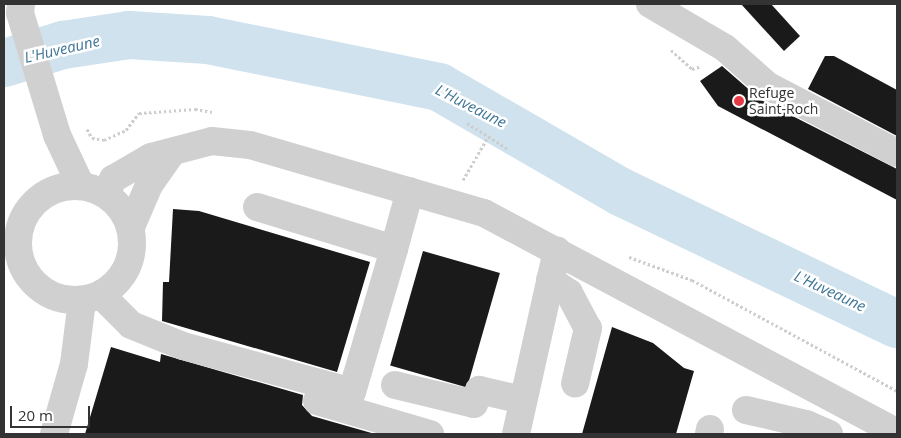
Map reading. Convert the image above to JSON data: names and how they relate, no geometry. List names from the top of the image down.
{
  "water": ["L'Huveaune"],
  "places": ["Refuge Saint-Roch"],
  "scale_bar": "20 m"
}
